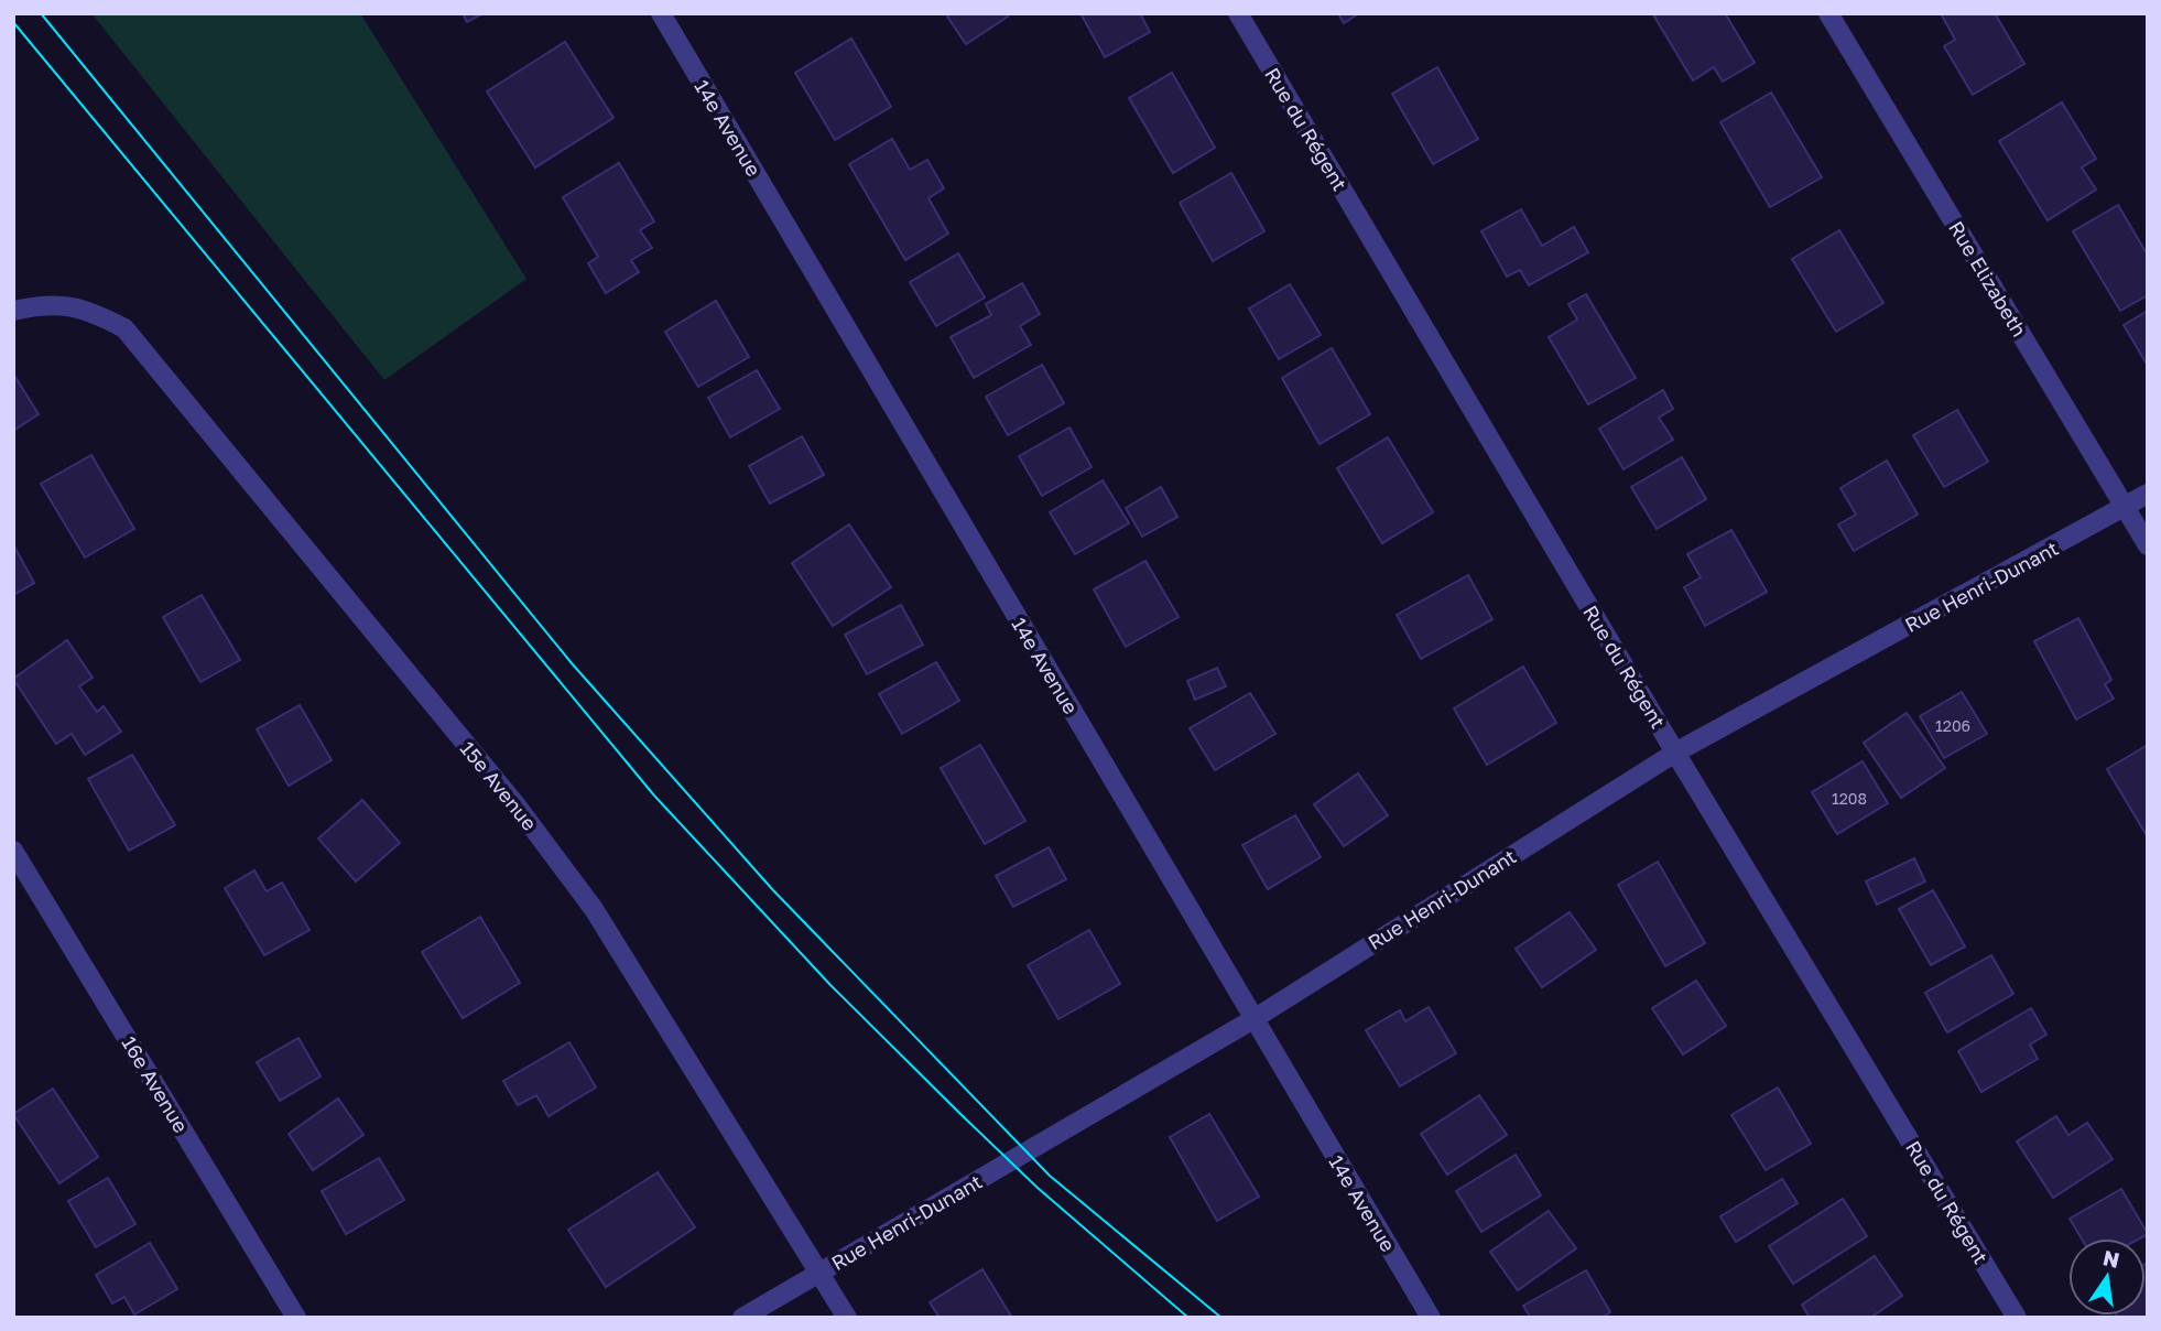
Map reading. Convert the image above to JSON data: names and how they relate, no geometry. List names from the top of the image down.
{
  "streets": {
    "street": [
      "14e Avenue",
      "Rue du Régent",
      "Rue Elizabeth",
      "Rue Henri-Dunant",
      "15e Avenue",
      "16e Avenue"
    ]
  },
  "crossings": [
    ["14e Avenue", "Rue Henri-Dunant"],
    ["Rue du Régent", "Rue Henri-Dunant"],
    ["Rue Elizabeth", "Rue Henri-Dunant"],
    ["Rue Henri-Dunant", "15e Avenue"]
  ],
  "house_numbers": ["1206", "1208"],
  "north": "top"
}
